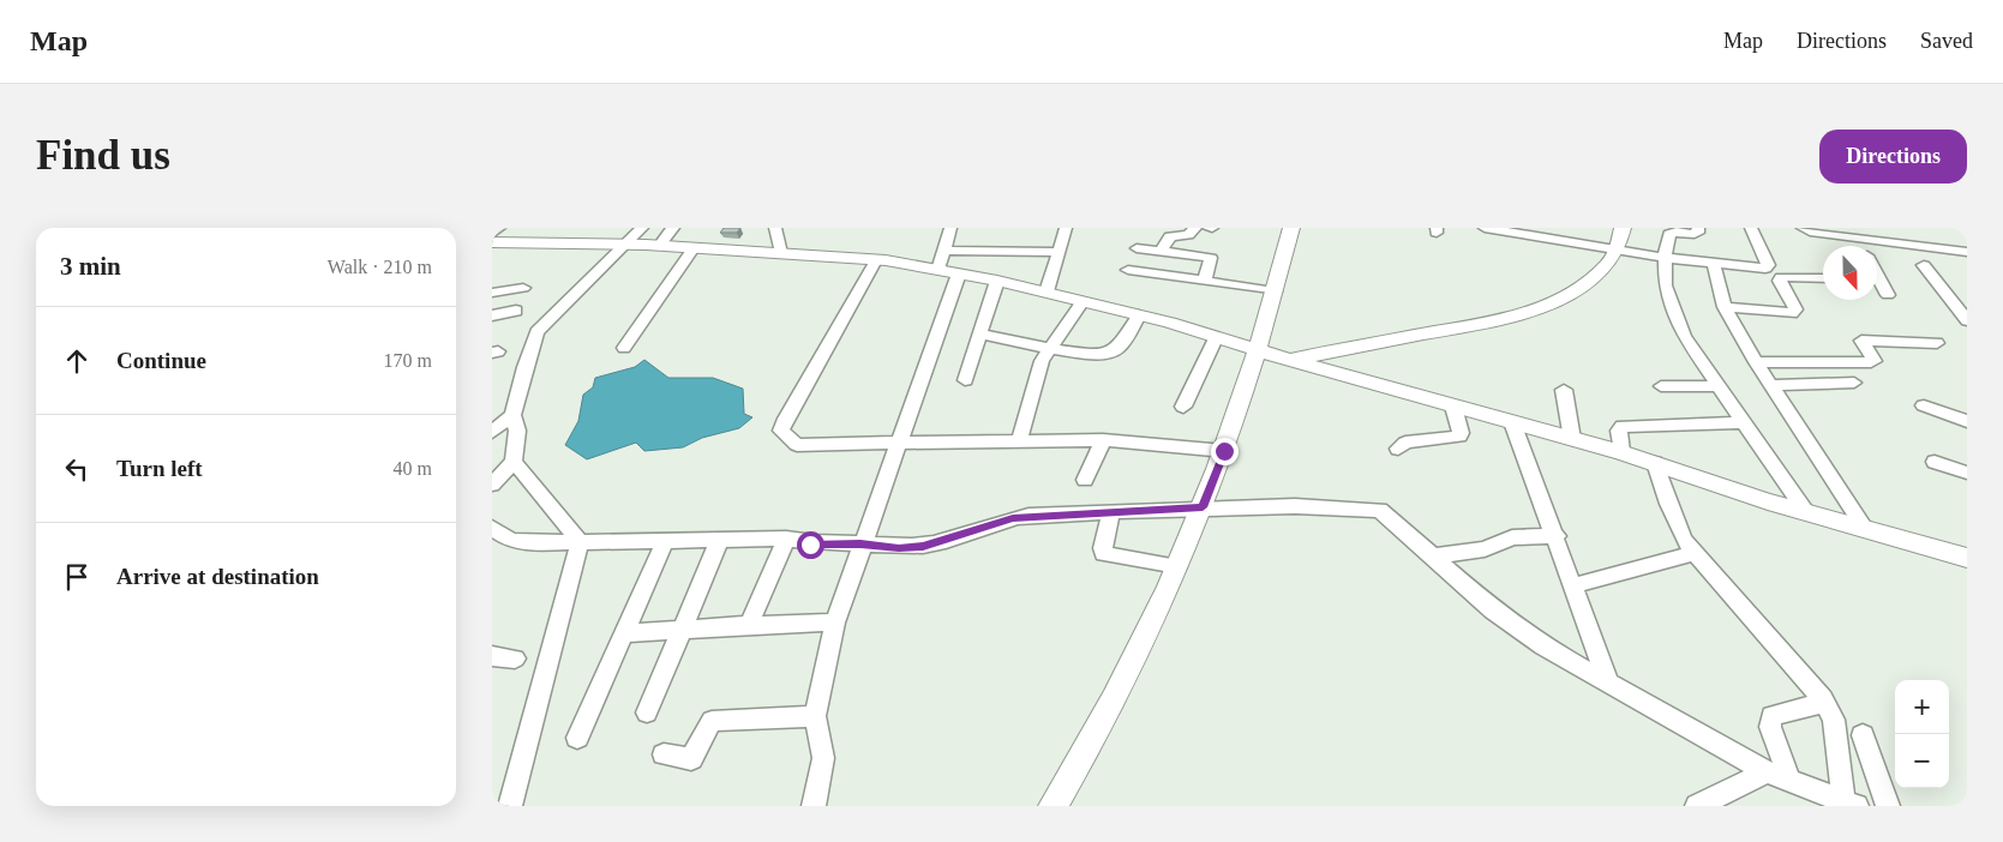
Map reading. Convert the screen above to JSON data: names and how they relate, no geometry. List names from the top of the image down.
{
  "north": "bottom",
  "page": {
    "header": "Map",
    "nav": ["Map", "Directions", "Saved"],
    "buttons": "Directions",
    "title": "Find us",
    "heading": ["3 min", "Walk · 210 m"],
    "list": [
      ["Continue", "170 m"],
      ["Turn left", "40 m"],
      "Arrive at destination"
    ],
    "map_buttons": ["+", "−"]
  }
}
